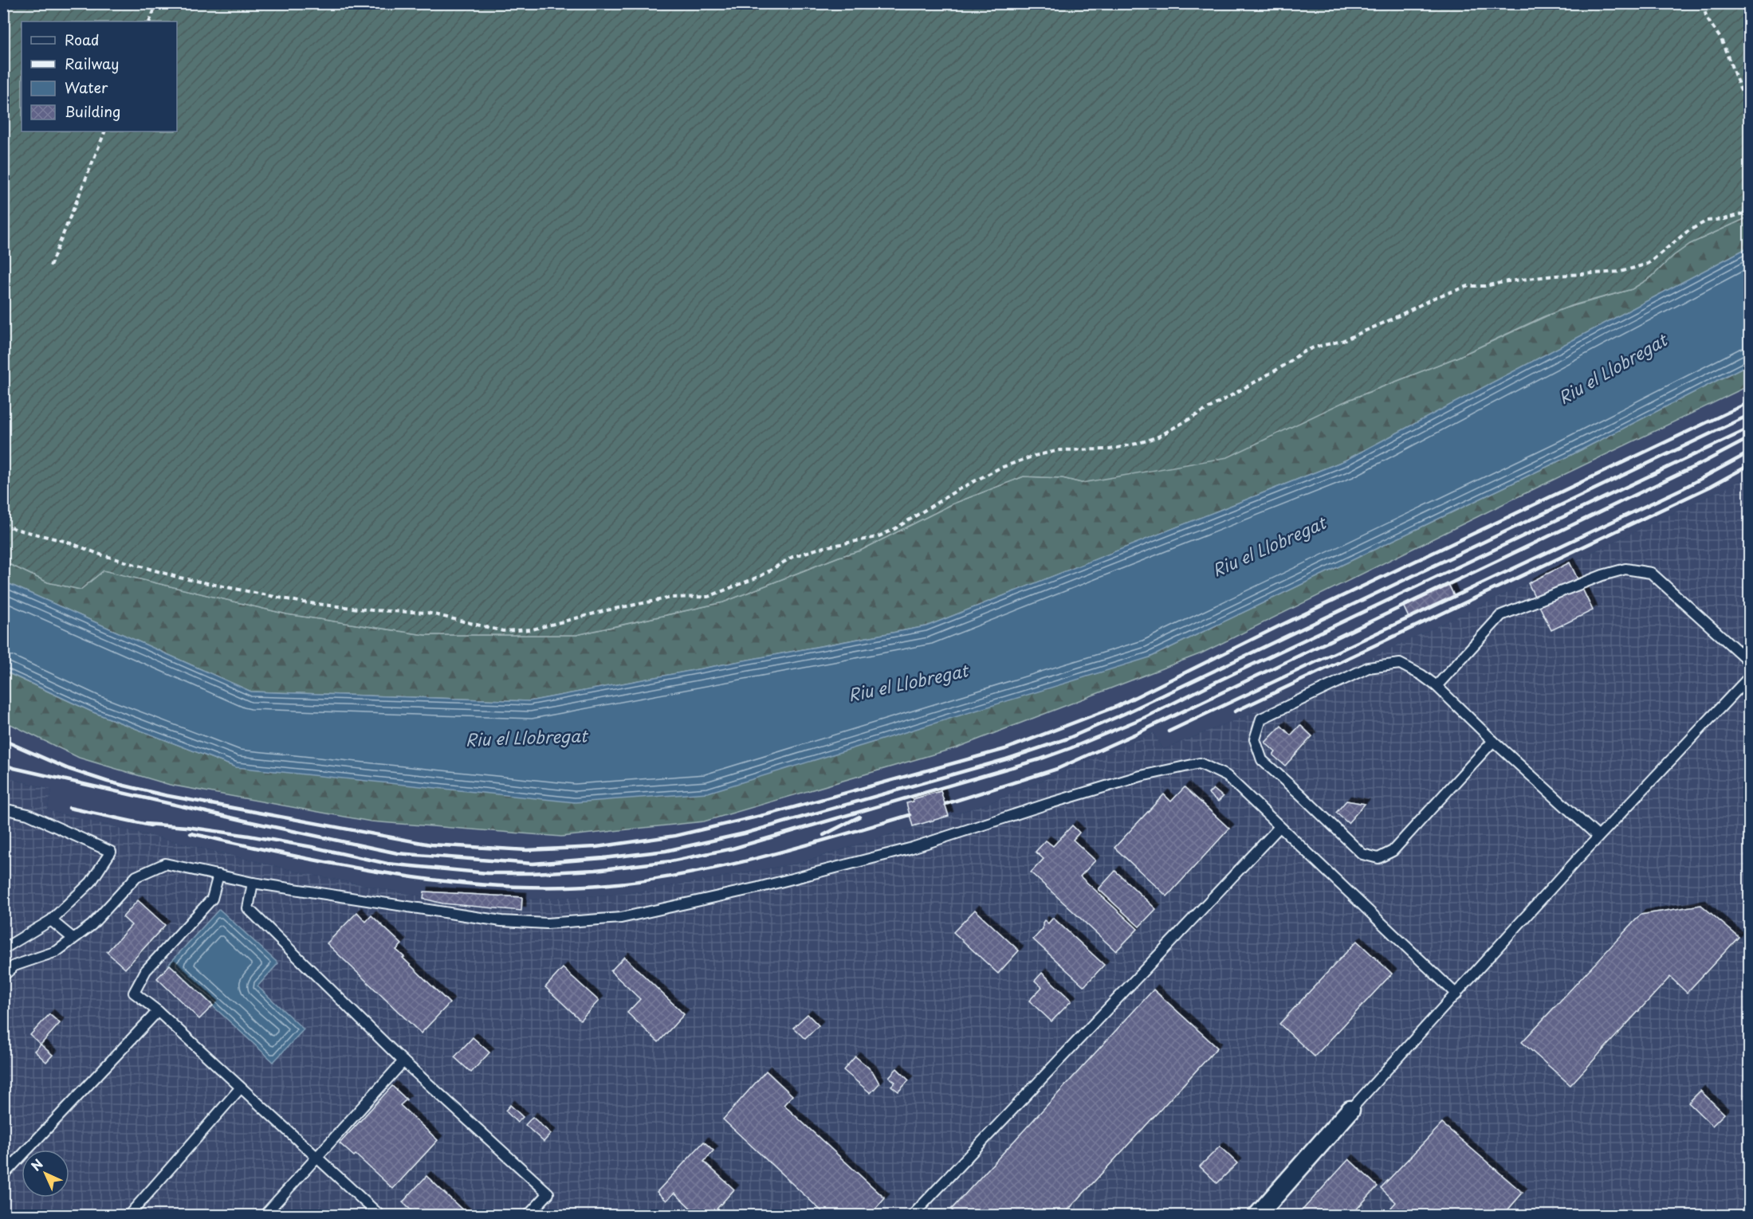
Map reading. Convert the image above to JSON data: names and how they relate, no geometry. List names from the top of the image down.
{
  "water": ["Riu el Llobregat"],
  "legend": [
    "Road",
    "Railway",
    "Water",
    "Building"
  ],
  "north": "top left"
}
